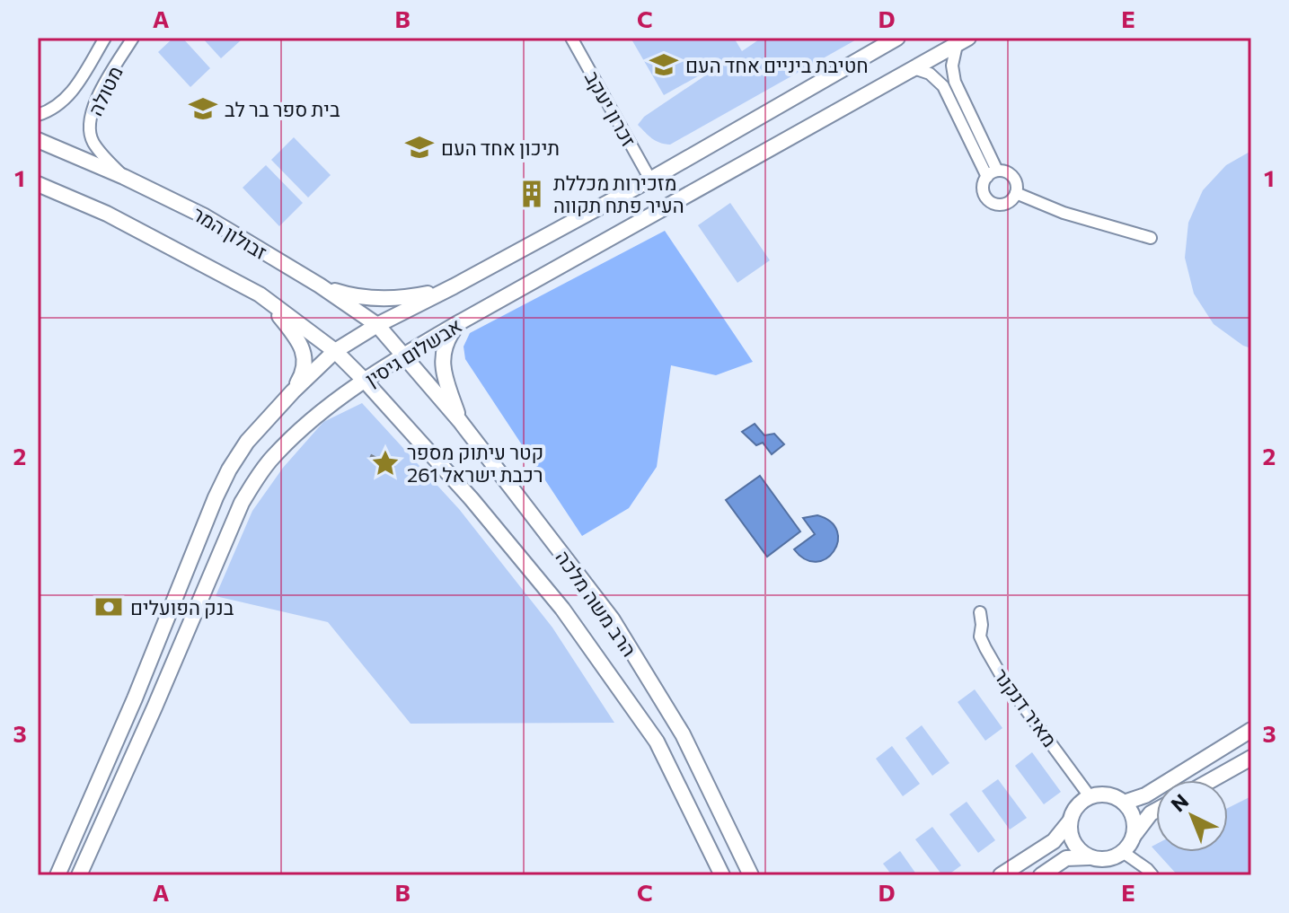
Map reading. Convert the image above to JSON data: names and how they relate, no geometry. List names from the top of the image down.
{
  "streets": {
    "street": [
      "מטולה",
      "זכרון יעקב",
      "זבולון המר",
      "אבשלום גיסין",
      "הרב משה מלכה",
      "מאיר דנקנר"
    ]
  },
  "crossings": [
    ["מטולה", "זבולון המר"],
    ["זכרון יעקב", "אבשלום גיסין"],
    ["זבולון המר", "אבשלום גיסין"],
    ["זבולון המר", "הרב משה מלכה"],
    ["אבשלום גיסין", "הרב משה מלכה"]
  ],
  "places": {
    "school or university": ["חטיבת ביניים אחד העם", "בית ספר בר לב", "תיכון אחד העם"],
    "building": ["מזכירות מכללת העיר פתח תקווה"],
    "place": ["קטר עיתוק מספר 261 רכבת ישראל"],
    "bank": ["בנק הפועלים"]
  },
  "north": "top left",
  "grid": {
    "columns": [
      "A",
      "B",
      "C",
      "D",
      "E"
    ],
    "rows": ["1", "2", "3"]
  }
}
